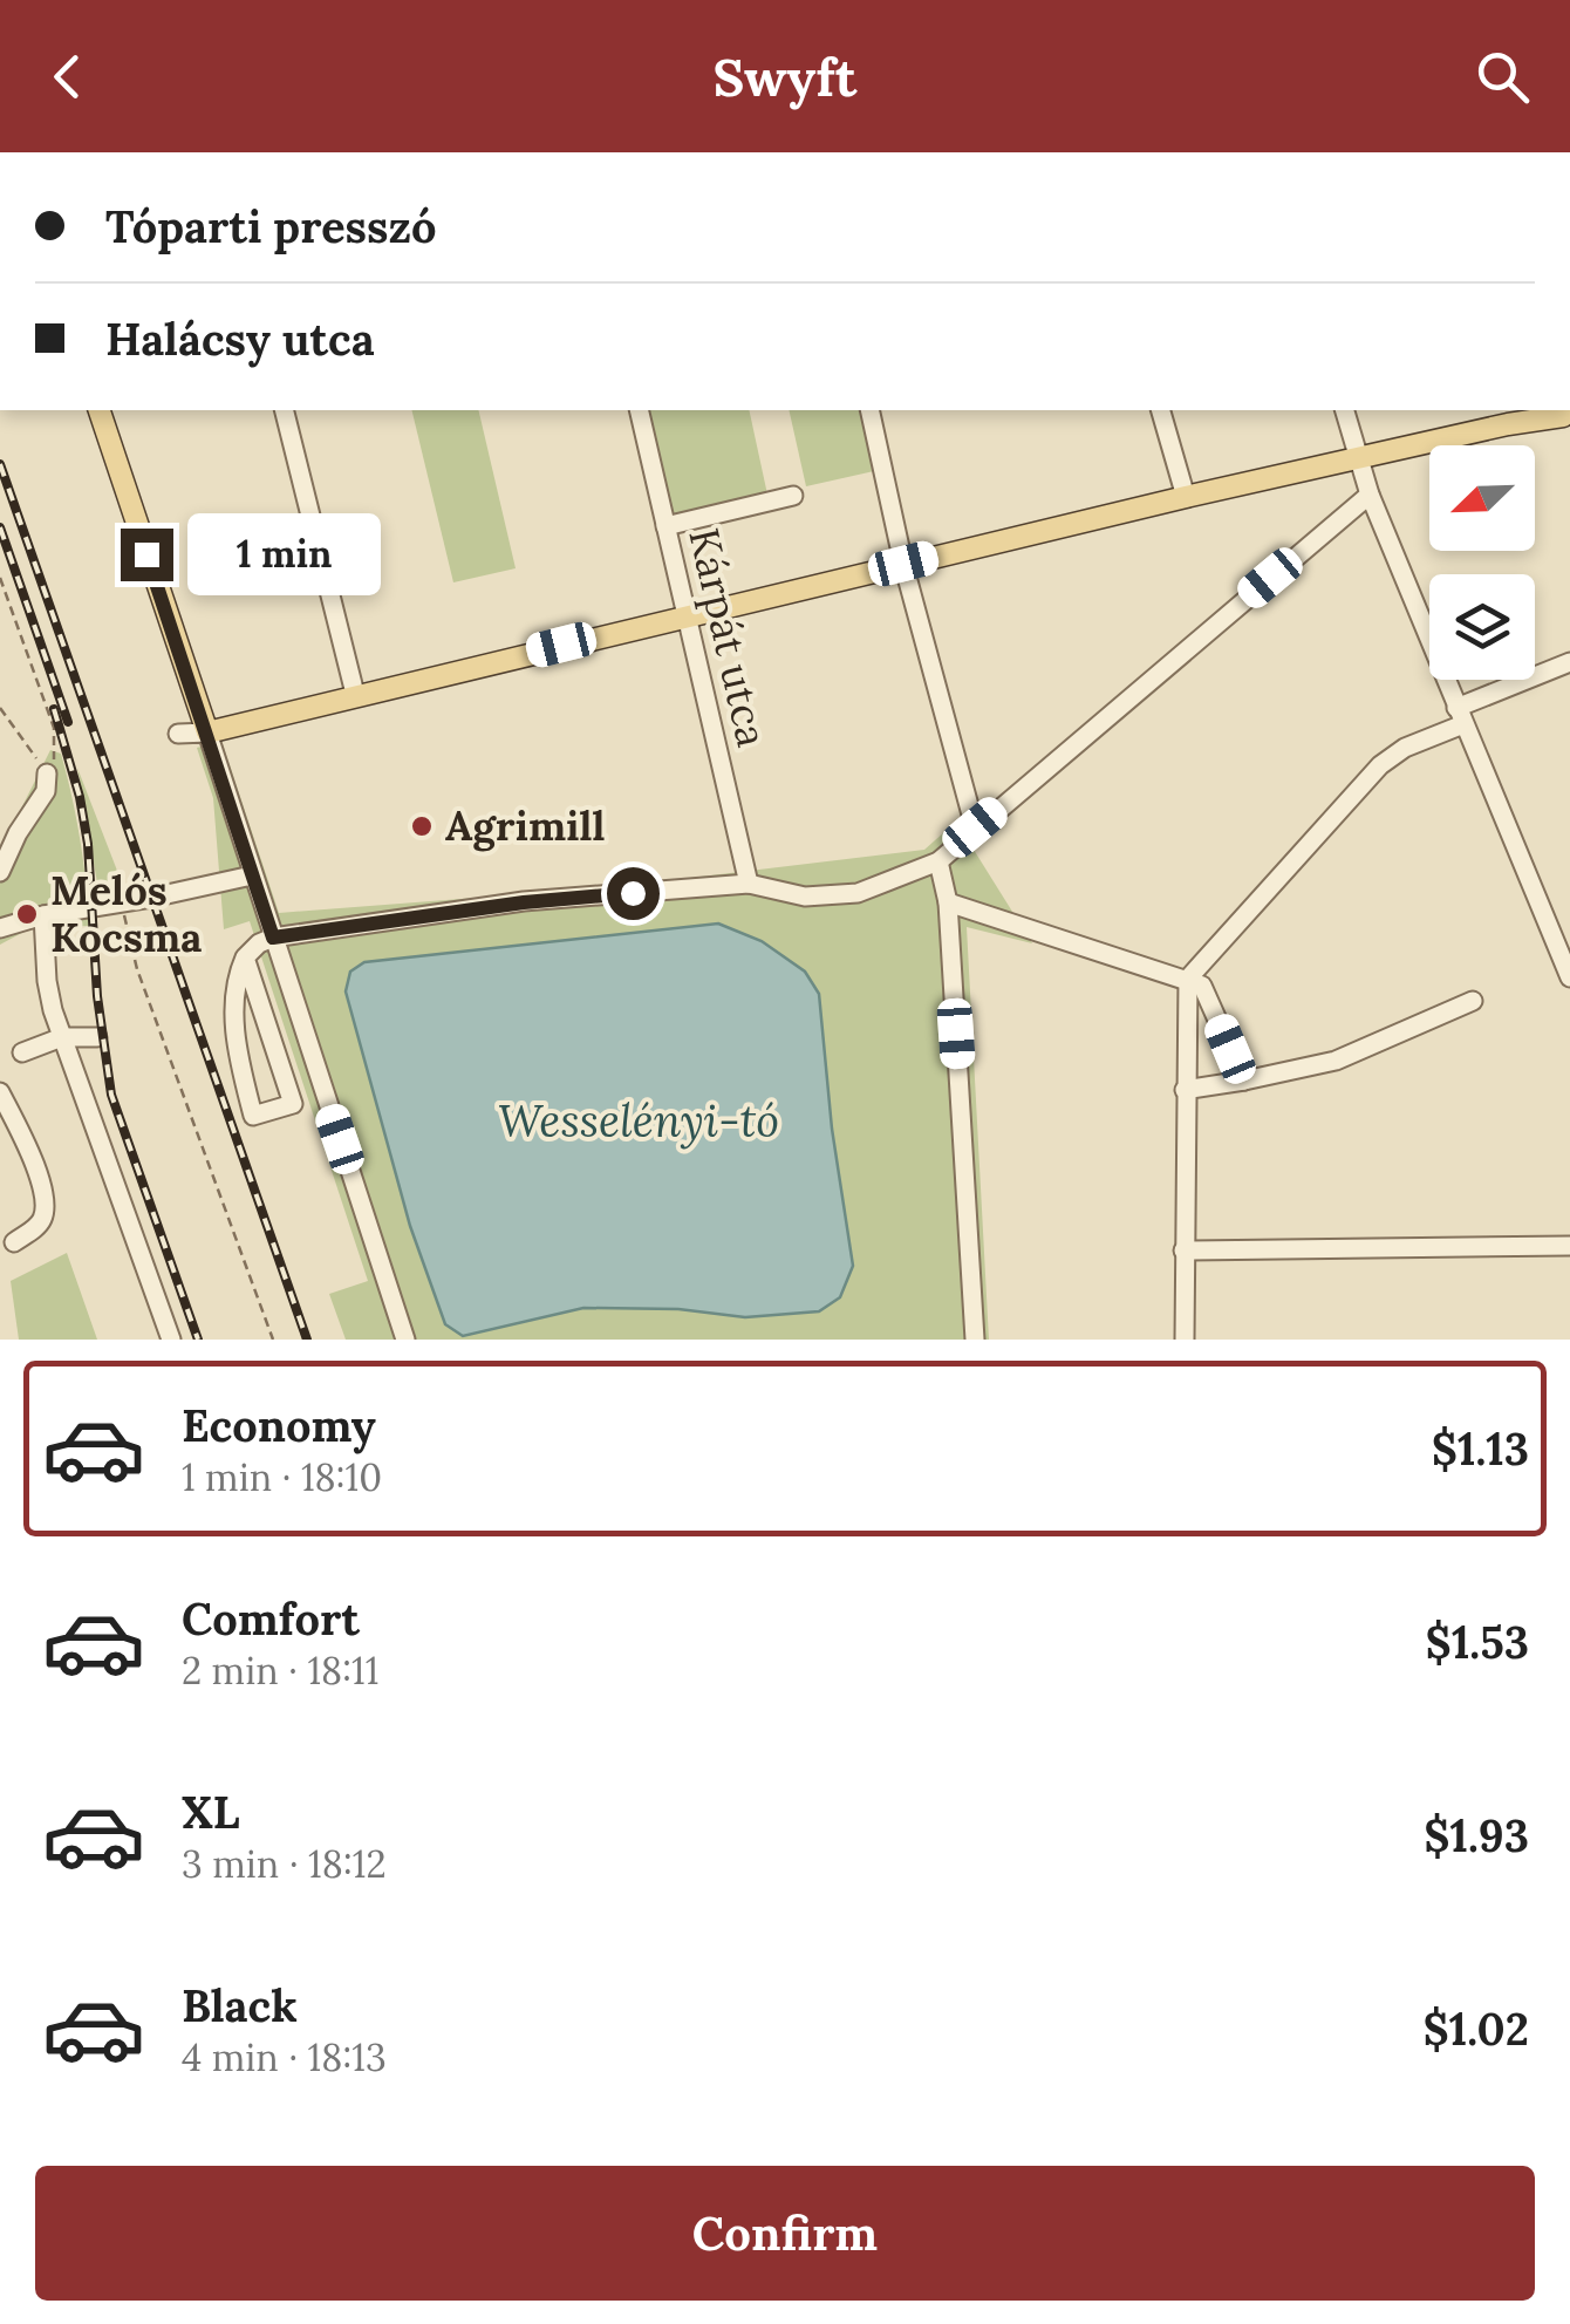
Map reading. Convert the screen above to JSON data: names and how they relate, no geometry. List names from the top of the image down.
{
  "streets": {
    "street": ["Kárpát utca"]
  },
  "water": ["Wesselényi-tó"],
  "places": ["Agrimill", "Melós Kocsma"],
  "north": "bottom left",
  "page": {
    "header": "Swyft",
    "banner": ["Tóparti presszó", "Halácsy utca"],
    "bubble": "1 min",
    "list": [
      {
        "name": "Economy",
        "note": "1 min · 18:10",
        "value": "$1.13"
      },
      {
        "name": "Comfort",
        "note": "2 min · 18:11",
        "value": "$1.53"
      },
      {
        "name": "XL",
        "note": "3 min · 18:12",
        "value": "$1.93"
      },
      {
        "name": "Black",
        "note": "4 min · 18:13",
        "value": "$1.02"
      }
    ],
    "buttons": "Confirm"
  }
}
